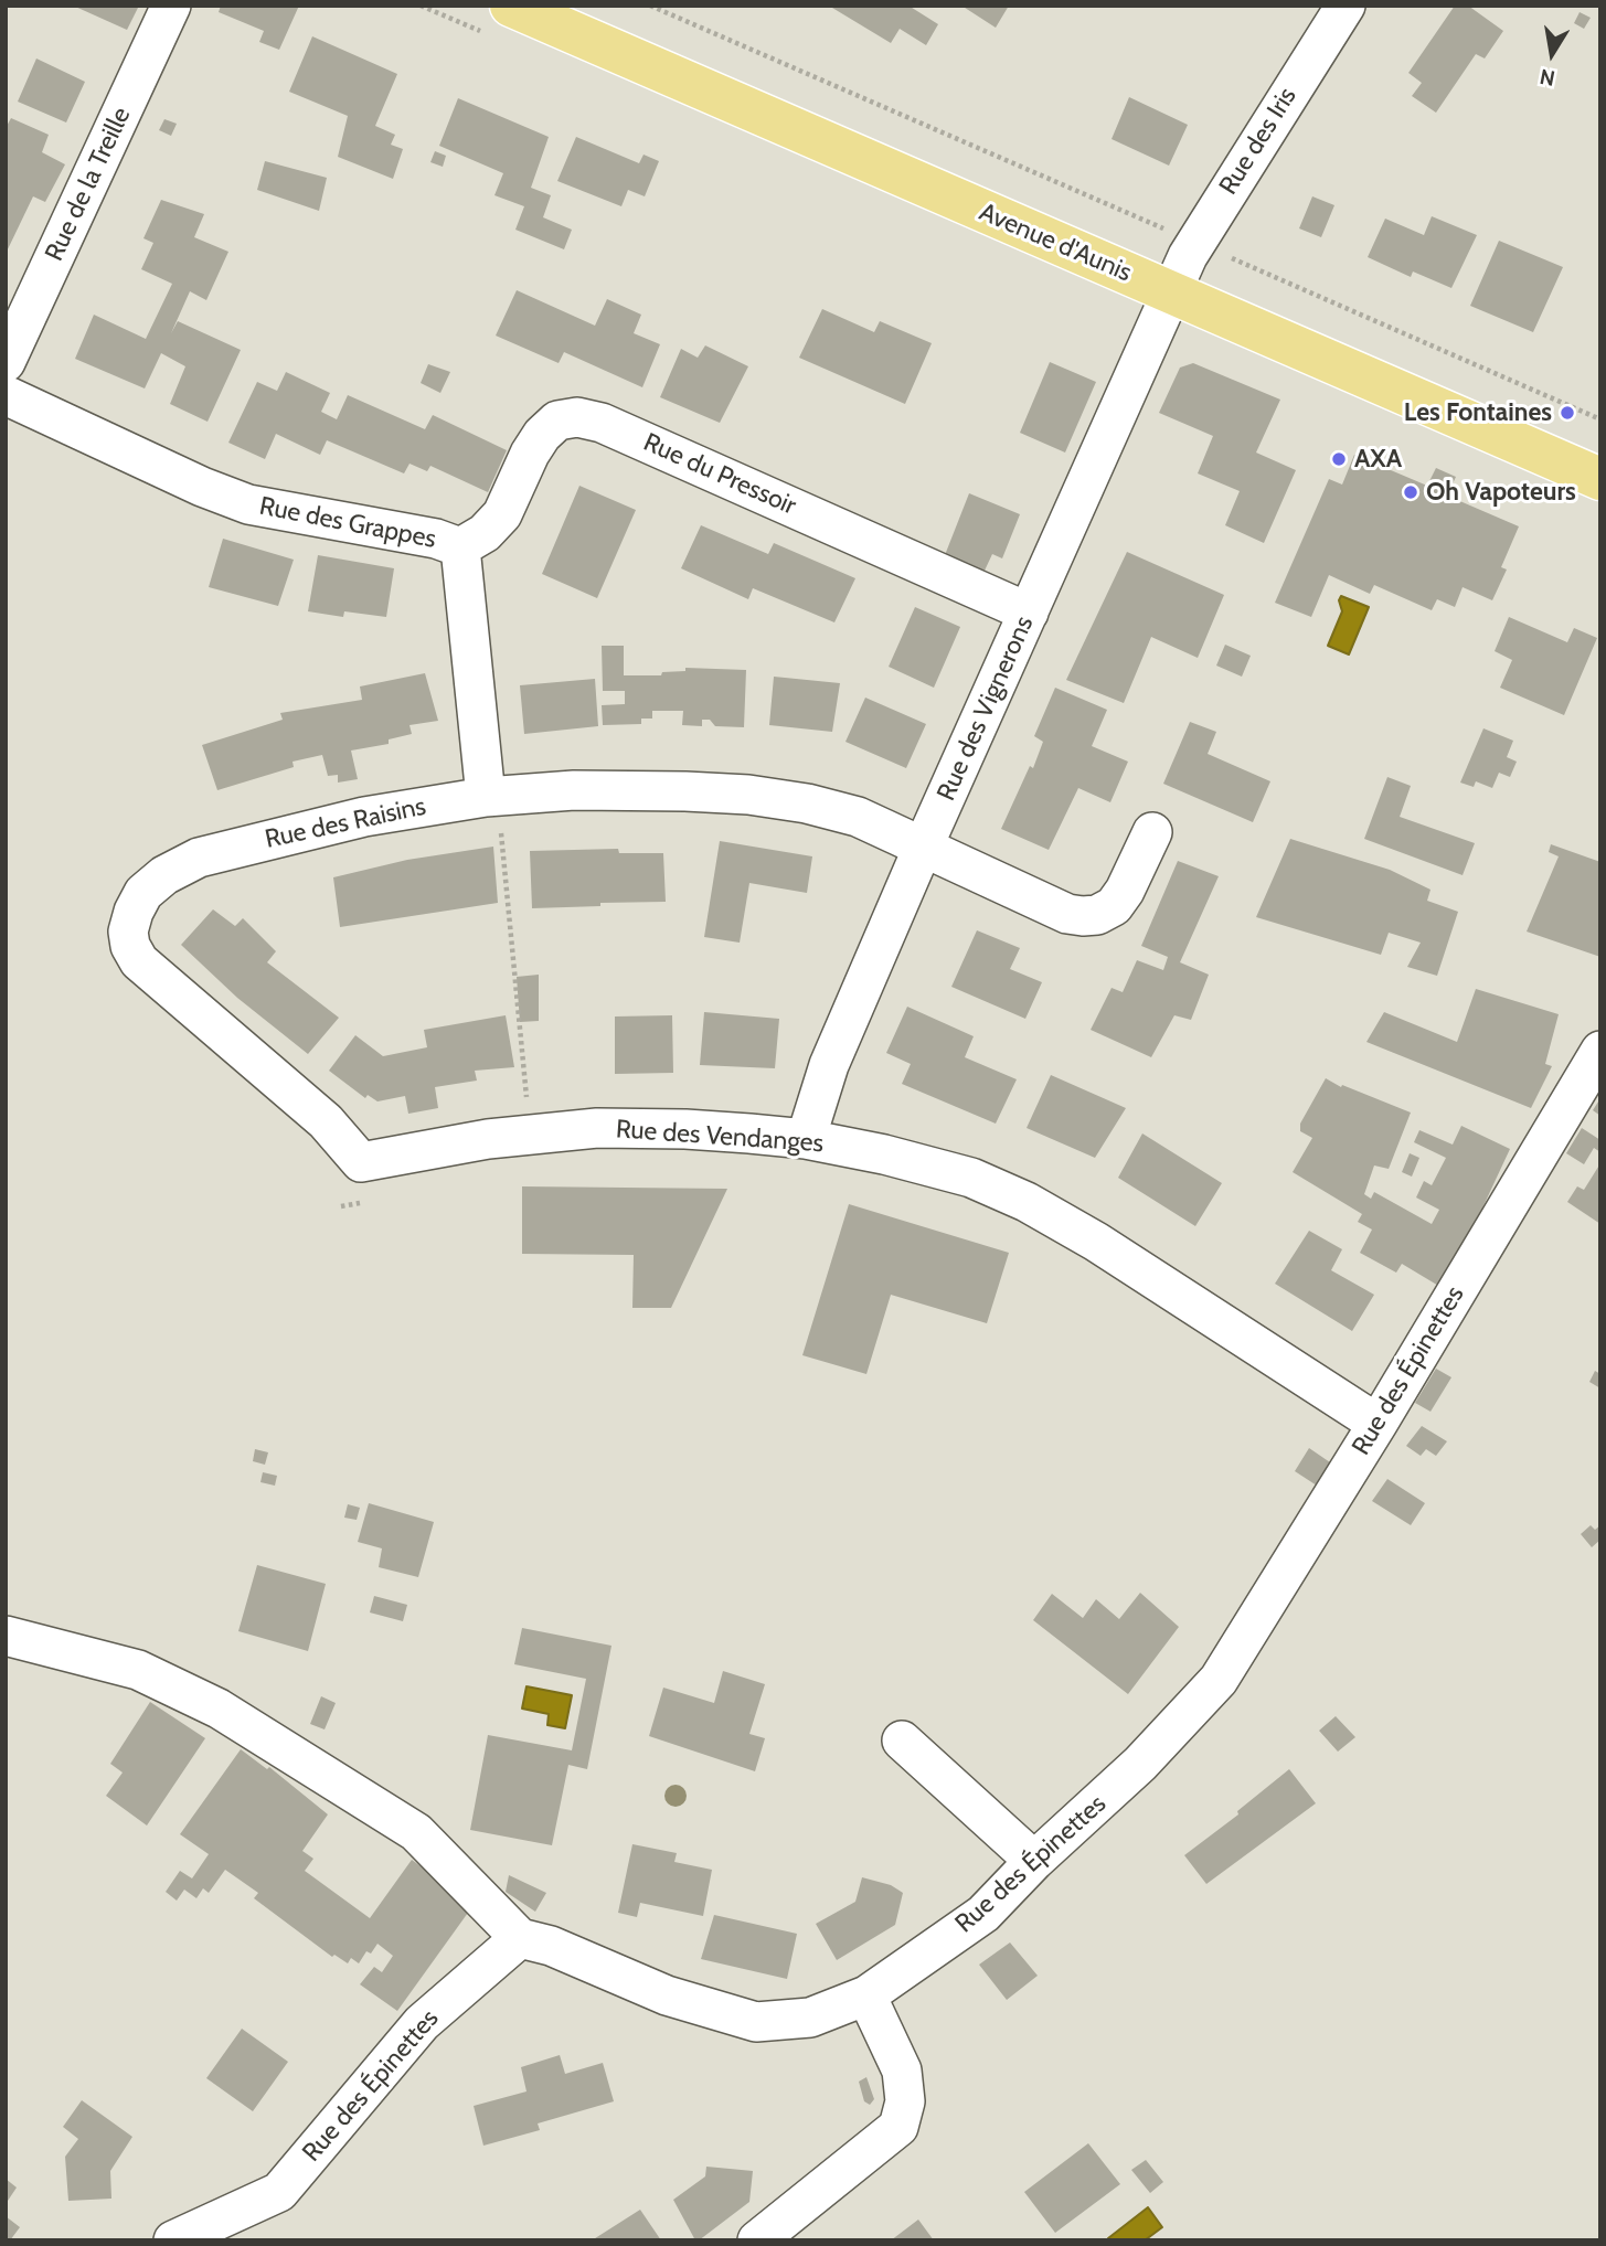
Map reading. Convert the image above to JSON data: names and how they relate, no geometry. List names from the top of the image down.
{
  "streets": {
    "main road": ["Avenue d'Aunis"],
    "street": [
      "Rue des Iris",
      "Rue de la Treille",
      "Rue du Pressoir",
      "Rue des Grappes",
      "Rue des Vignerons",
      "Rue des Raisins",
      "Rue des Vendanges",
      "Rue des Épinettes"
    ]
  },
  "crossings": [
    ["Rue des Iris", "Avenue d'Aunis"],
    ["Rue des Iris", "Rue des Vignerons"],
    ["Avenue d'Aunis", "Rue des Vignerons"],
    ["Rue du Pressoir", "Rue des Grappes"],
    ["Rue du Pressoir", "Rue des Vignerons"],
    ["Rue des Grappes", "Rue des Raisins"],
    ["Rue des Vignerons", "Rue des Raisins"],
    ["Rue des Vignerons", "Rue des Vendanges"],
    ["Rue des Raisins", "Rue des Vendanges"],
    ["Rue des Vendanges", "Rue des Épinettes"]
  ],
  "places": ["Les Fontaines", "AXA", "Oh Vapoteurs"],
  "north": "bottom"
}
